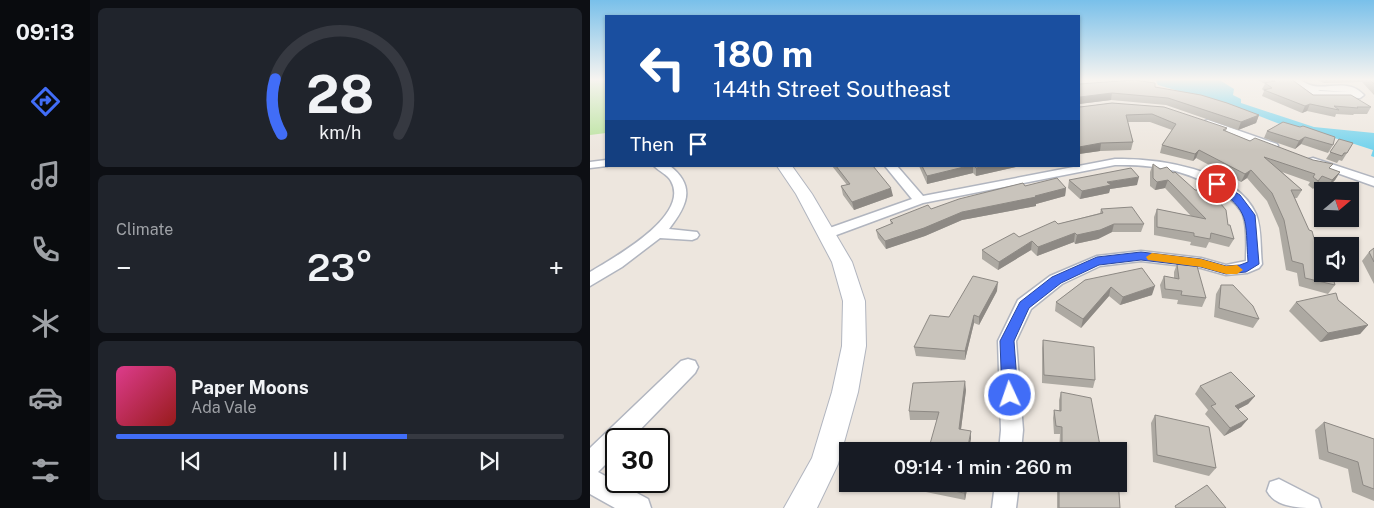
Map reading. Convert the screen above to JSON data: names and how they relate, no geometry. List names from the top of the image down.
{
  "north": "right",
  "page": {
    "tabs": "09:13",
    "turn": ["180 m", "144th Street Southeast"],
    "then": "Then",
    "tile": "Climate",
    "heat": ["−", "23°", "+"],
    "song": ["Paper Moons", "Ada Vale"],
    "limit": "30",
    "trip": "09:14 · 1 min · 260 m",
    "gauge": ["28", "km/h"]
  }
}
